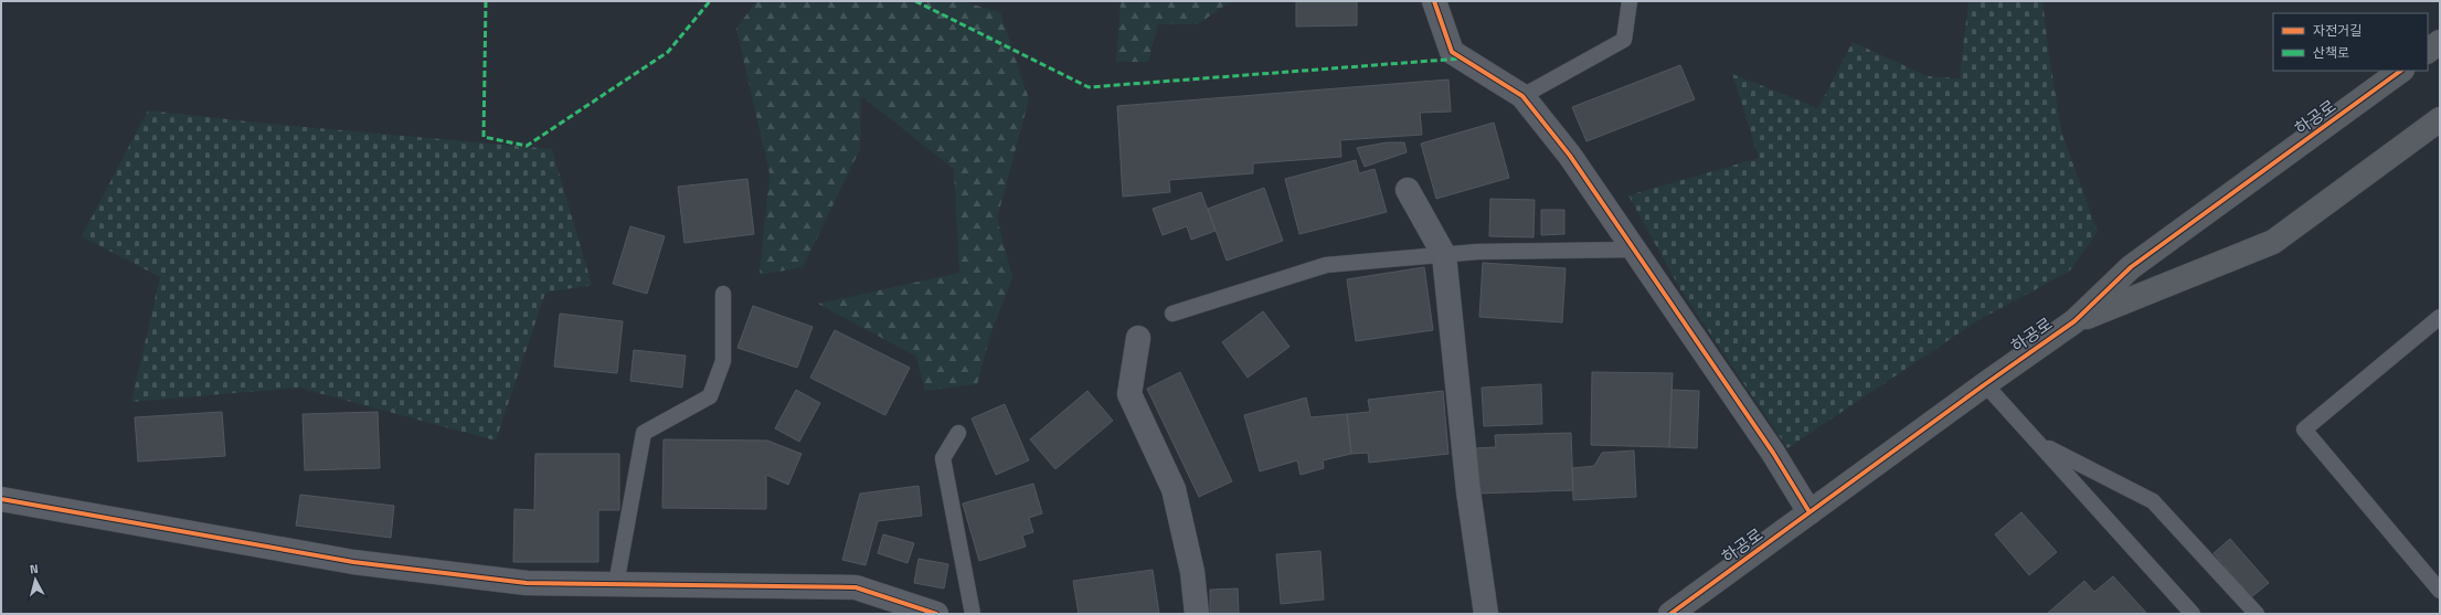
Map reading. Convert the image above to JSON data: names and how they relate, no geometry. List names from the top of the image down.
{
  "streets": {
    "street": ["하공로"]
  },
  "legend": ["자전거길", "산책로"],
  "north": "top"
}
